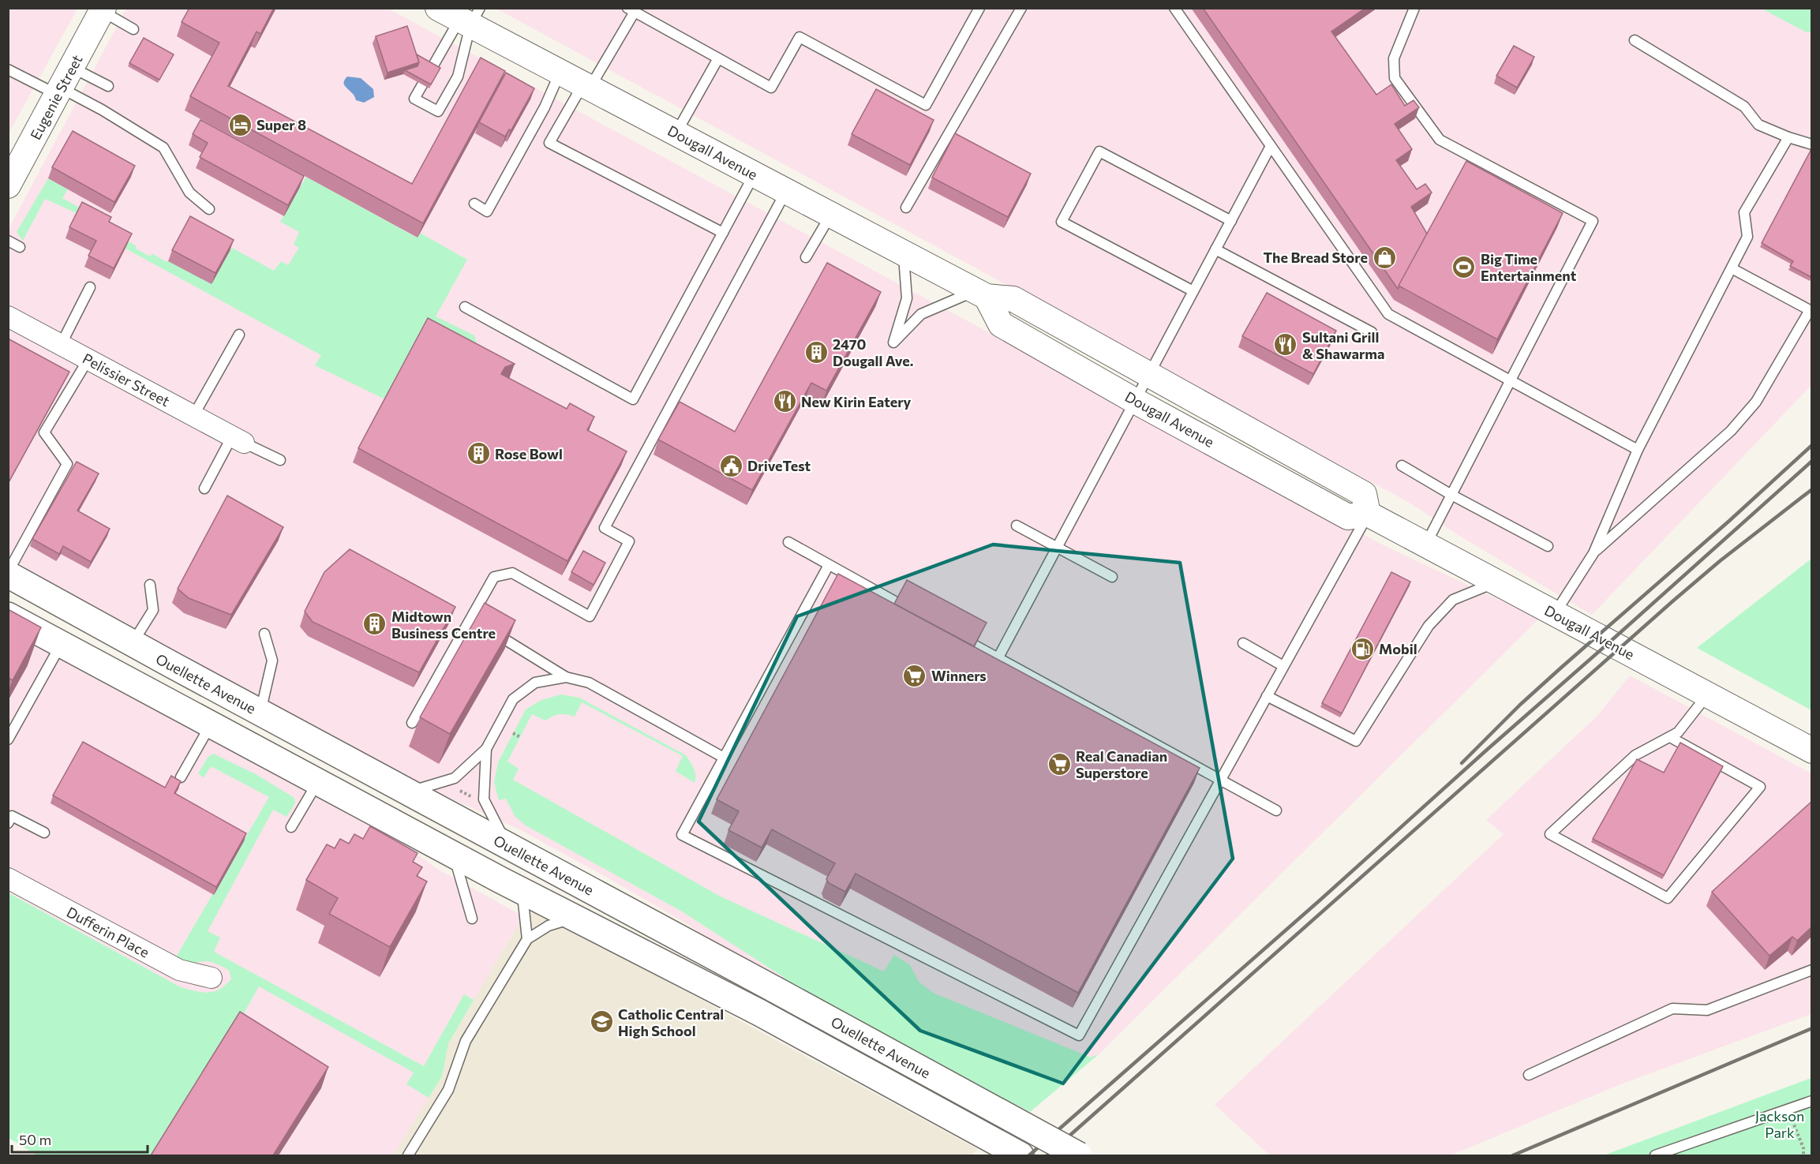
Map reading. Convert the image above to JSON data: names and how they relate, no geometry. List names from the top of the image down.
{
  "streets": {
    "main road": ["Ouellette Avenue"],
    "street": [
      "Eugenie Street",
      "Dougall Avenue",
      "Pelissier Street",
      "Dufferin Place"
    ]
  },
  "parks": ["Jackson Park"],
  "places": {
    "hotel": ["Super 8"],
    "shop": ["The Bread Store"],
    "sports": ["Big Time Entertainment"],
    "restaurant": ["Sultani Grill & Shawarma", "New Kirin Eatery"],
    "building": ["2470 Dougall Ave.", "Rose Bowl", "Midtown Business Centre"],
    "public building": ["DriveTest"],
    "fuel station": ["Mobil"],
    "supermarket": ["Winners", "Real Canadian Superstore"],
    "school or university": ["Catholic Central High School"]
  },
  "scale_bar": "50 m"
}
